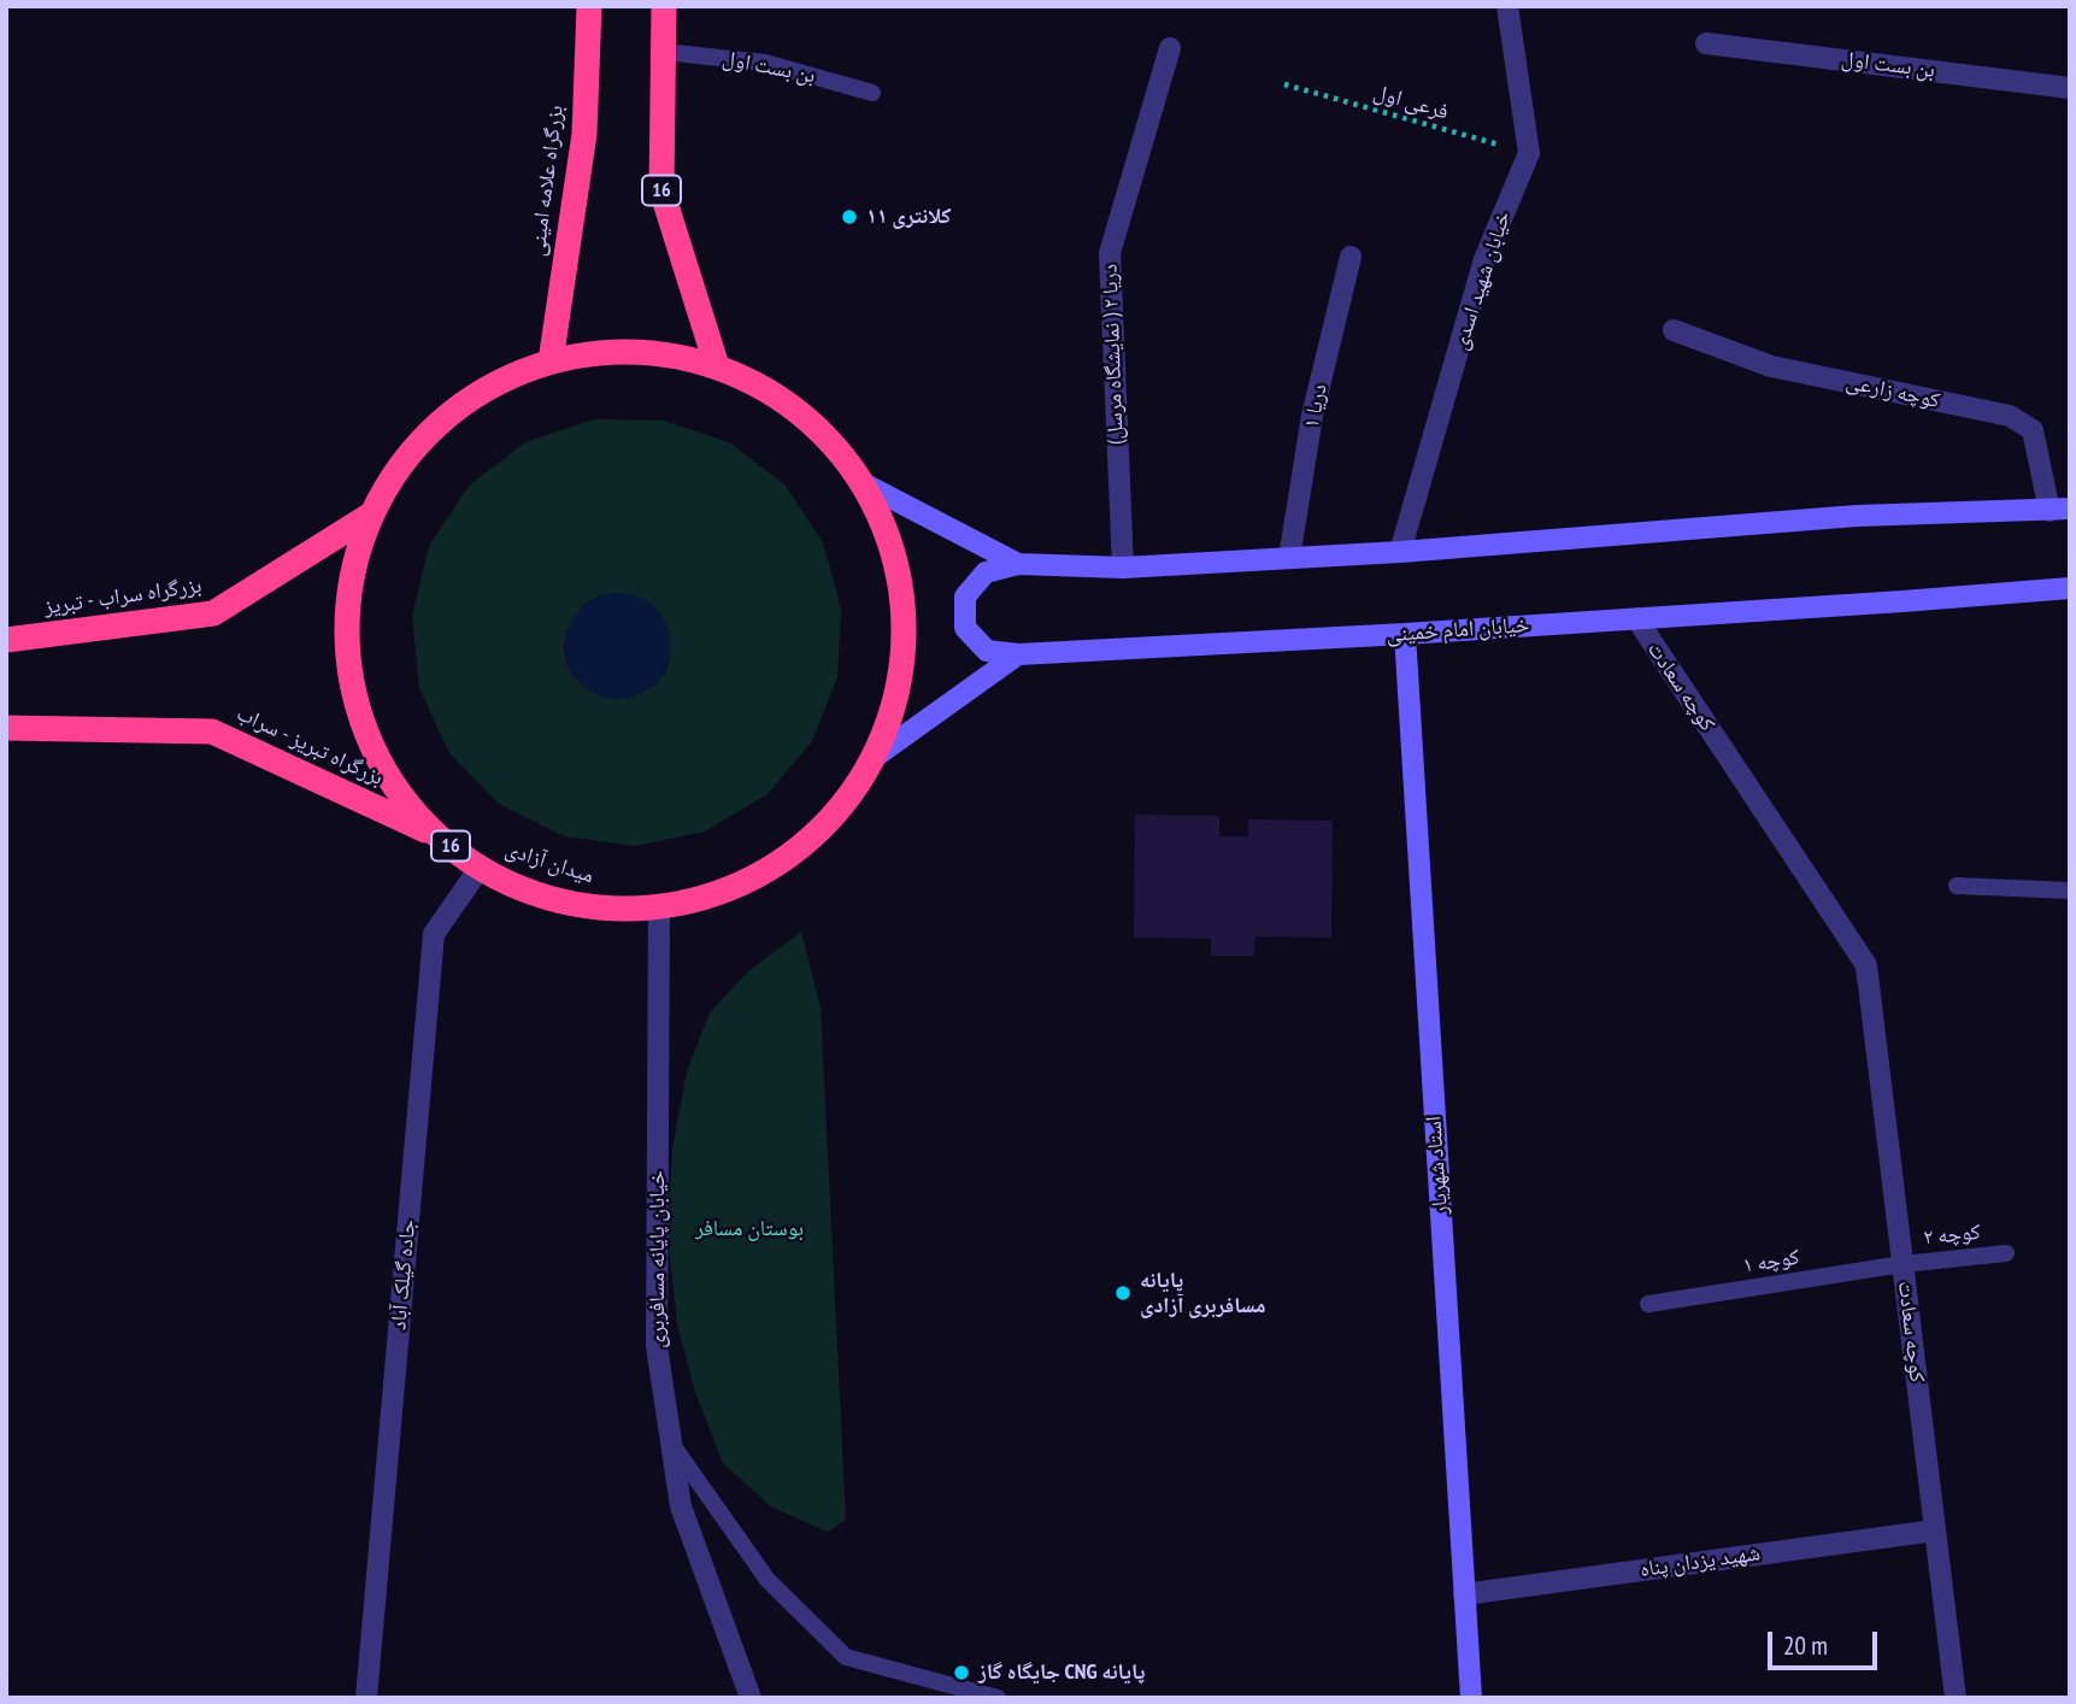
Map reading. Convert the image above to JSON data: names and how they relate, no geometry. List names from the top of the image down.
{
  "streets": {
    "highway": [
      "بزرگراه علامه امینی",
      "16",
      "بزرگراه سراب - تبریز",
      "بزرگراه تبریز - سراب",
      "میدان آزادی"
    ],
    "main road": ["خیابان امام خمینی", "استاد شهریار"],
    "street": [
      "بن بست اول",
      "خیابان شهید اسدی",
      "دریا ۲ ( نمایشگاه مرسل)",
      "کوچه زارعی",
      "دریا ۱",
      "کوچه سعادت",
      "خیابان پایانه مسافربری",
      "جاده گیلک آباد",
      "شهید یزدان پناه"
    ],
    "lane": ["کوچه ۲", "کوچه ۱"],
    "path": ["فرعی اول"]
  },
  "crossings": [
    ["بن بست اول", "16"],
    ["فرعی اول", "خیابان شهید اسدی"],
    ["بزرگراه علامه امینی", "میدان آزادی"],
    ["16", "میدان آزادی"],
    ["بزرگراه سراب - تبریز", "میدان آزادی"],
    ["خیابان امام خمینی", "کوچه سعادت"],
    ["خیابان امام خمینی", "استاد شهریار"],
    ["کوچه سعادت", "کوچه ۲"],
    ["کوچه سعادت", "کوچه ۱"],
    ["کوچه سعادت", "شهید یزدان پناه"],
    ["بزرگراه تبریز - سراب", "میدان آزادی"],
    ["میدان آزادی", "خیابان پایانه مسافربری"],
    ["میدان آزادی", "جاده گیلک آباد"],
    ["استاد شهریار", "شهید یزدان پناه"],
    ["کوچه ۲", "کوچه ۱"]
  ],
  "parks": ["بوستان مسافر"],
  "places": ["کلانتری ۱۱", "پایانه مسافربری آزادی", "جایگاه گاز CNG پایانه"],
  "scale_bar": "20 m"
}
